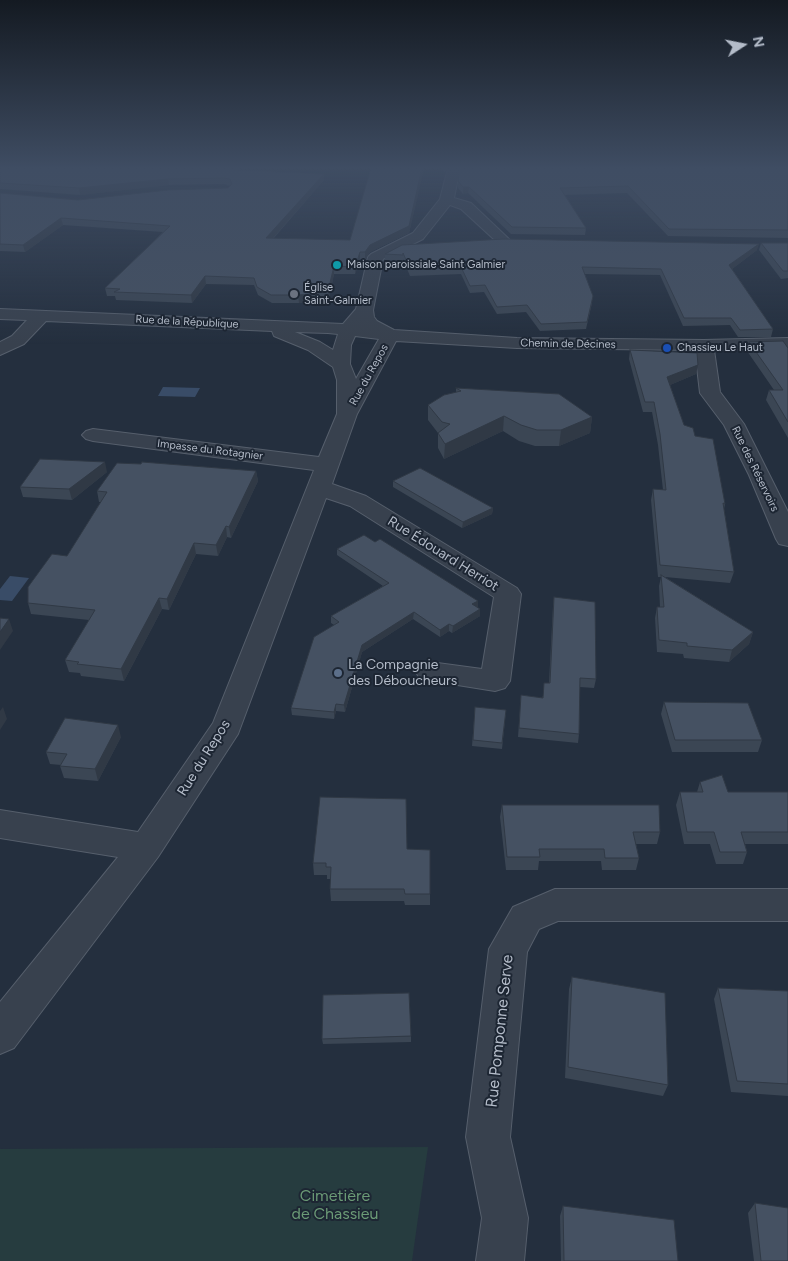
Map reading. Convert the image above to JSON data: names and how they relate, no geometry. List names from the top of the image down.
{
  "streets": {
    "street": [
      "Rue de la République",
      "Chemin de Décines",
      "Rue du Repos",
      "Impasse du Rotagnier",
      "Rue des Réservoirs",
      "Rue Édouard Herriot",
      "Rue Pomponne Serve"
    ]
  },
  "crossings": [
    ["Rue de la République", "Chemin de Décines"],
    ["Rue de la République", "Rue du Repos"],
    ["Chemin de Décines", "Rue du Repos"],
    ["Chemin de Décines", "Rue des Réservoirs"],
    ["Rue du Repos", "Impasse du Rotagnier"],
    ["Rue du Repos", "Rue Édouard Herriot"],
    ["Impasse du Rotagnier", "Rue Édouard Herriot"]
  ],
  "parks": ["Cimetière de Chassieu"],
  "places": [
    "Maison paroissiale Saint Galmier",
    "Église Saint-Galmier",
    "Chassieu Le Haut",
    "La Compagnie des Déboucheurs"
  ],
  "north": "right"
}
